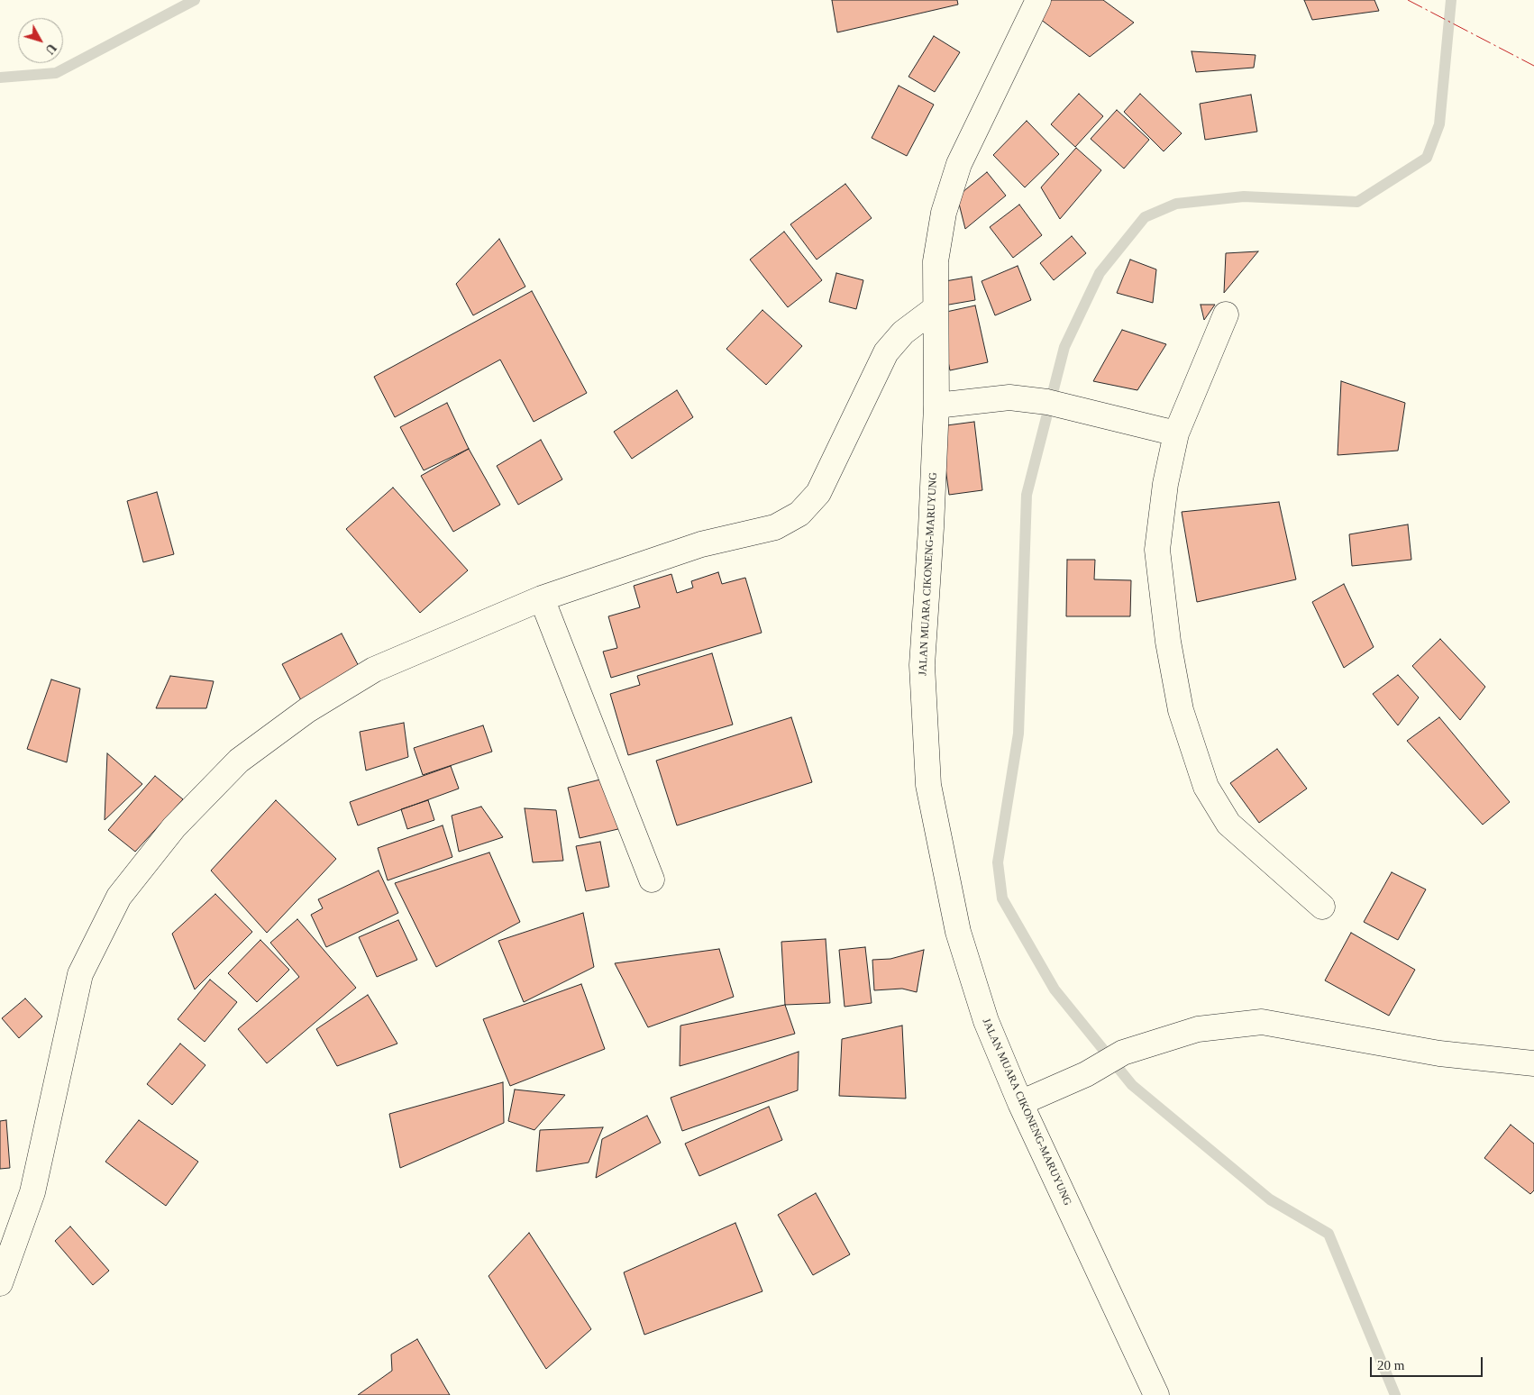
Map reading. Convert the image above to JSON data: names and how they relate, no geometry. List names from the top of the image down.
{
  "streets": {
    "street": ["JALAN MUARA CIKONENG-MARUYUNG"]
  },
  "scale_bar": "20 m",
  "north": "bottom right"
}
